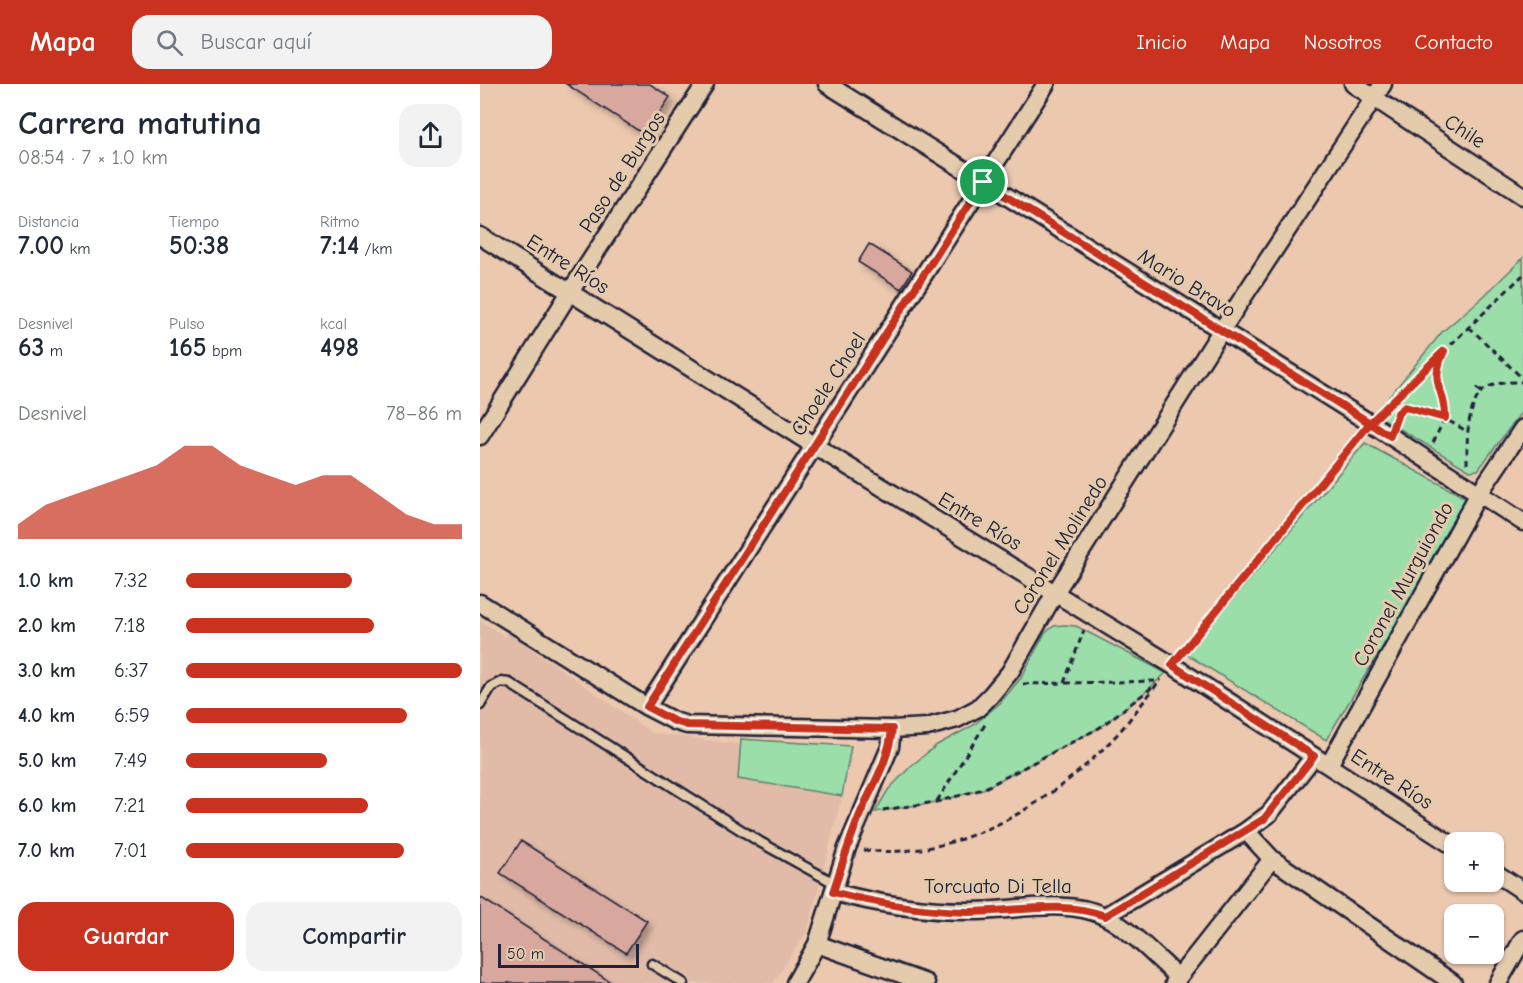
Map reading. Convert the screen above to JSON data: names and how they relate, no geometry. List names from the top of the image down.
{
  "streets": {
    "street": [
      "Chile",
      "Paso de Burgos",
      "Entre Ríos",
      "Mario Bravo",
      "Choele Choel",
      "Coronel Molinedo",
      "Coronel Murguiondo",
      "Torcuato Di Tella"
    ]
  },
  "crossings": [
    ["Chile", "Coronel Molinedo"],
    ["Paso de Burgos", "Entre Ríos"],
    ["Entre Ríos", "Choele Choel"],
    ["Entre Ríos", "Coronel Molinedo"],
    ["Entre Ríos", "Coronel Murguiondo"],
    ["Mario Bravo", "Choele Choel"],
    ["Mario Bravo", "Coronel Molinedo"],
    ["Mario Bravo", "Coronel Murguiondo"],
    ["Choele Choel", "Coronel Molinedo"]
  ],
  "scale_bar": "50 m",
  "page": {
    "header": "Mapa",
    "search": "Buscar aquí",
    "nav": [
      "Inicio",
      "Mapa",
      "Nosotros",
      "Contacto"
    ],
    "heading": ["Carrera matutina", "08:54 · 7 × 1.0 km"],
    "stats": [
      ["Distancia", "7.00 km"],
      ["Tiempo", "50:38"],
      ["Ritmo", "7:14 /km"],
      ["Desnivel", "63 m"],
      ["Pulso", "165 bpm"],
      ["kcal", "498"]
    ],
    "chart": ["Desnivel", "78–86 m"],
    "list": [
      {
        "name": "1.0 km",
        "note": "7:32"
      },
      {
        "name": "2.0 km",
        "note": "7:18"
      },
      {
        "name": "3.0 km",
        "note": "6:37"
      },
      {
        "name": "4.0 km",
        "note": "6:59"
      },
      {
        "name": "5.0 km",
        "note": "7:49"
      },
      {
        "name": "6.0 km",
        "note": "7:21"
      },
      {
        "name": "7.0 km",
        "note": "7:01"
      }
    ],
    "map_buttons": ["+", "−"],
    "buttons": ["Guardar", "Compartir"],
    "scale": "50 m"
  }
}
